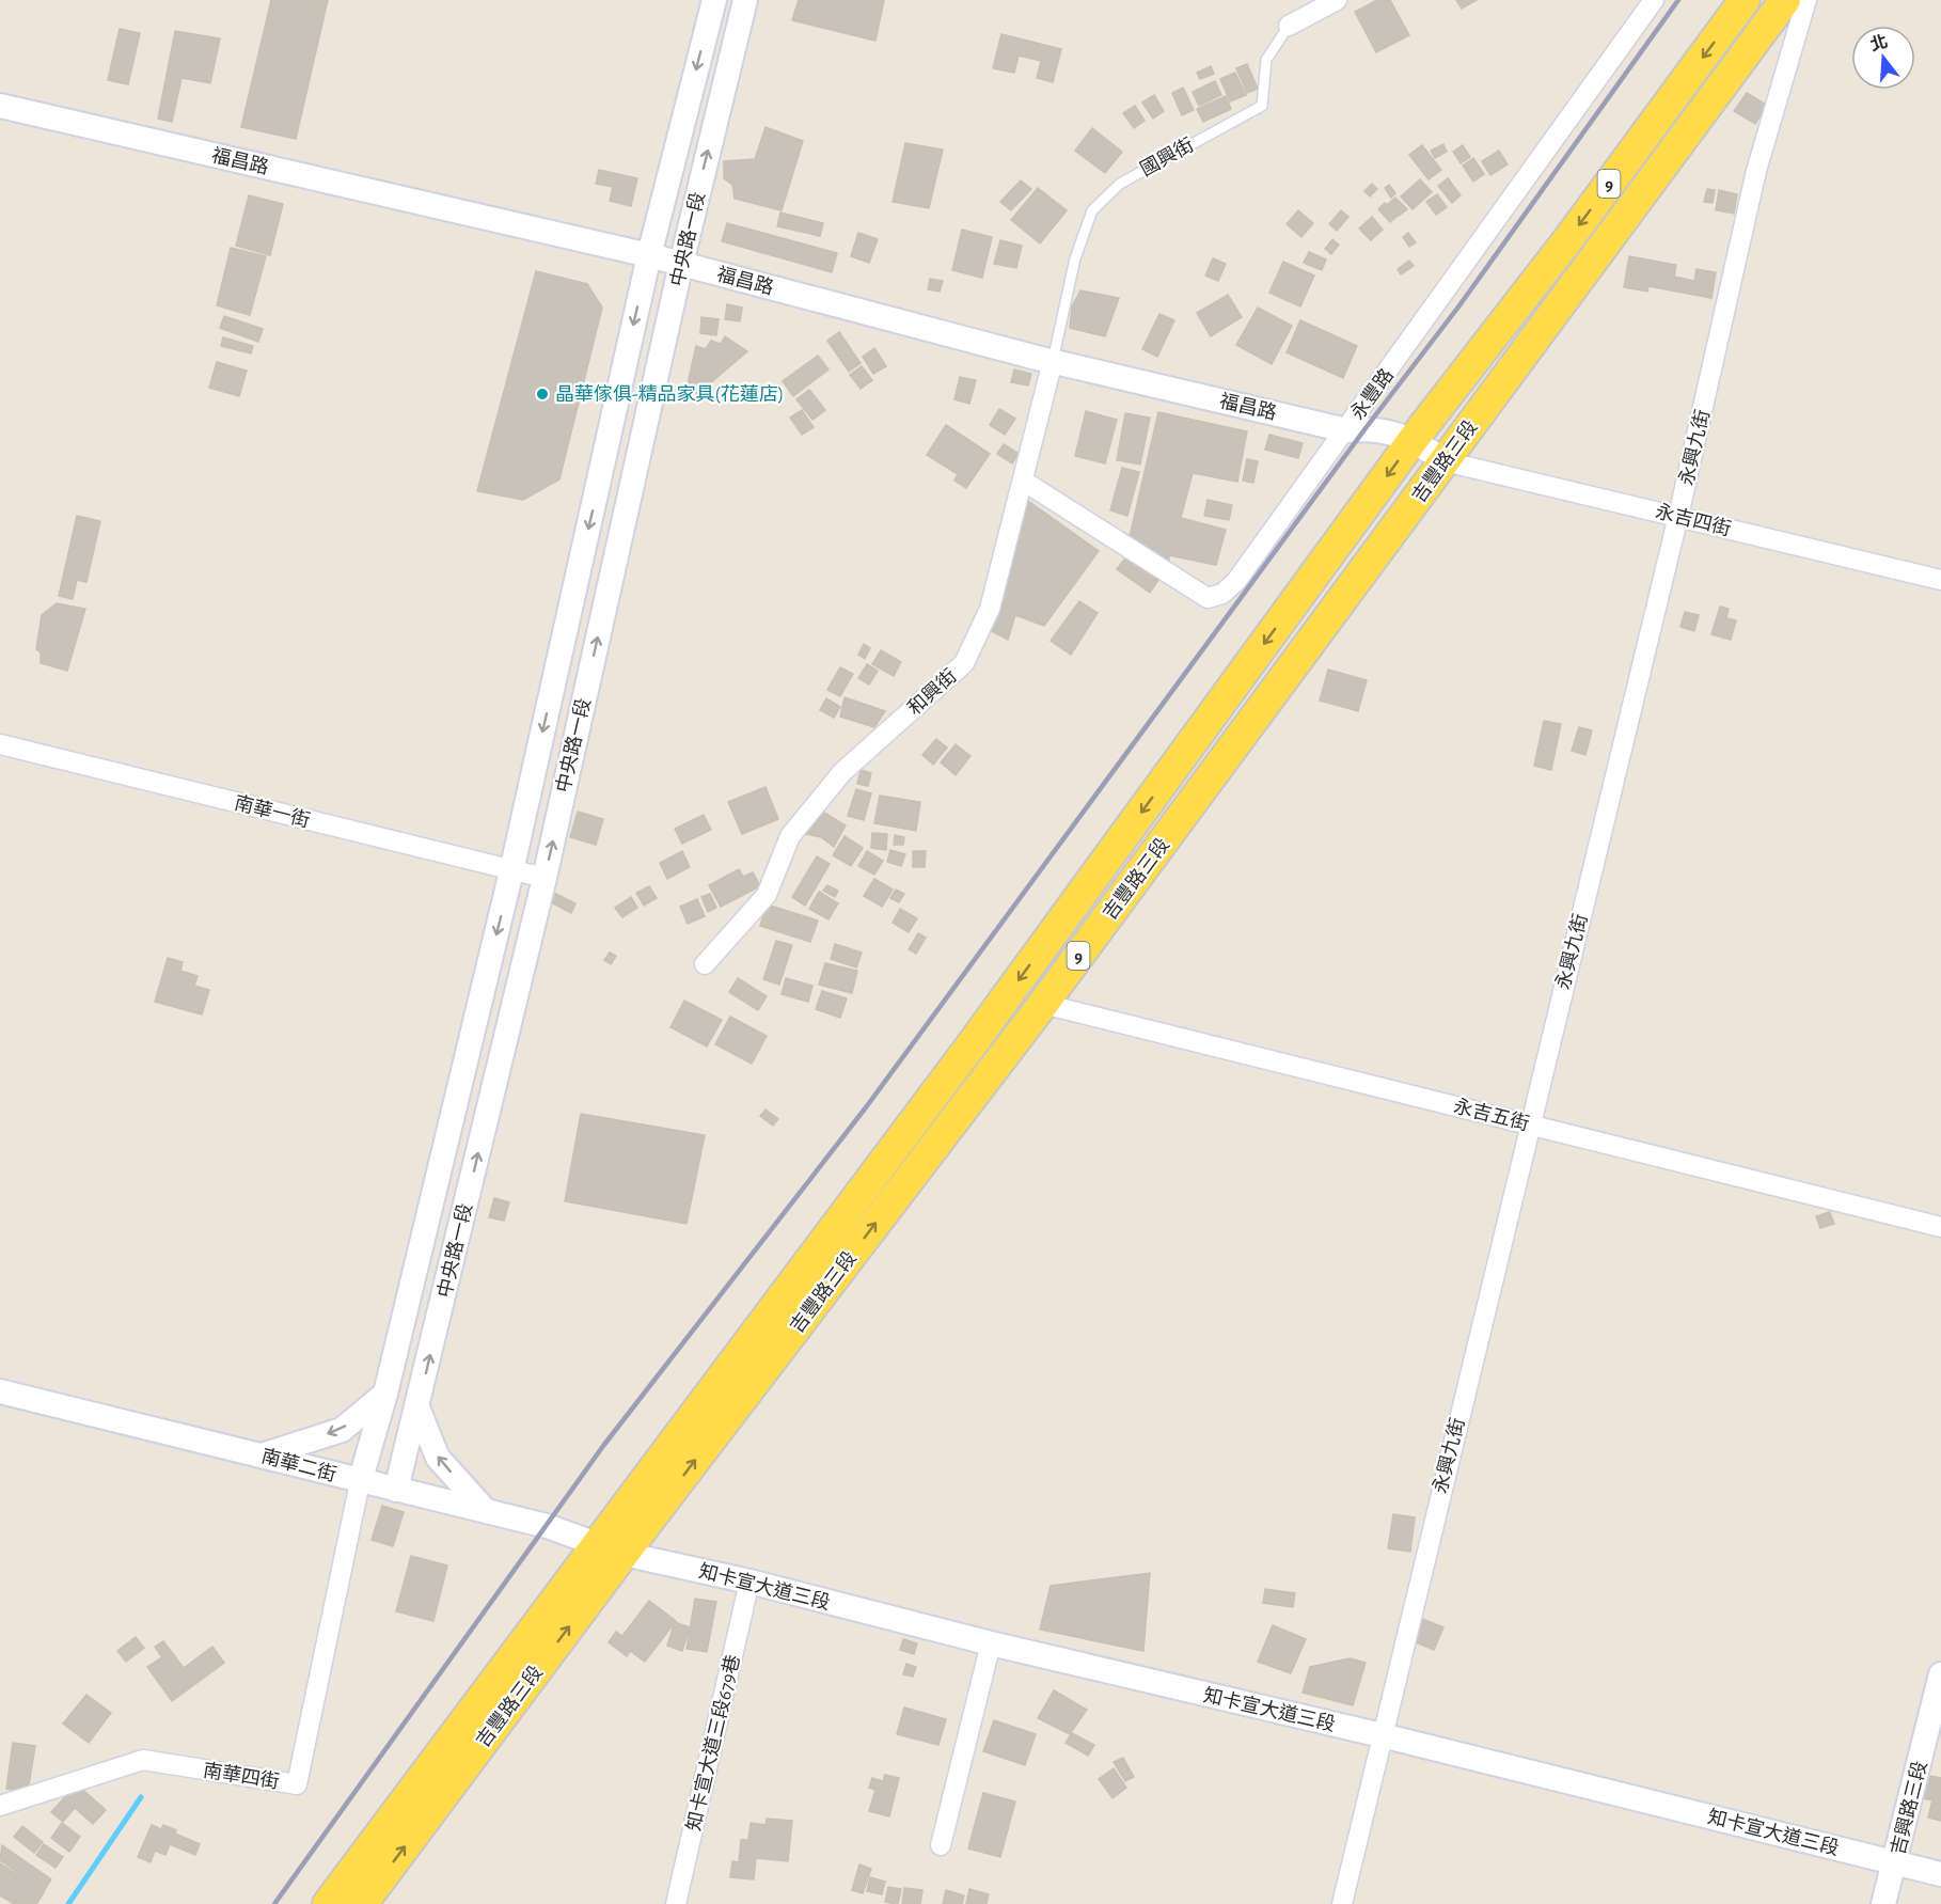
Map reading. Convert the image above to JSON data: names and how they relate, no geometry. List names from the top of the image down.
{
  "streets": {
    "main road": ["9", "吉豐路三段"],
    "street": [
      "國興街",
      "福昌路",
      "中央路一段",
      "永豐路",
      "永興九街",
      "永吉四街",
      "和興街",
      "南華一街",
      "永吉五街",
      "南華二街",
      "知卡宣大道三段",
      "知卡宣大道三段679巷",
      "南華四街",
      "吉興路三段"
    ]
  },
  "crossings": [
    ["國興街", "福昌路"],
    ["國興街", "和興街"],
    ["福昌路", "中央路一段"],
    ["福昌路", "永豐路"],
    ["福昌路", "吉豐路三段"],
    ["福昌路", "永吉四街"],
    ["福昌路", "和興街"],
    ["中央路一段", "南華一街"],
    ["中央路一段", "南華二街"],
    ["中央路一段", "南華四街"],
    ["永豐路", "和興街"],
    ["永興九街", "永吉四街"],
    ["永興九街", "永吉五街"],
    ["永興九街", "知卡宣大道三段"],
    ["吉豐路三段", "永吉四街"],
    ["吉豐路三段", "永吉五街"],
    ["吉豐路三段", "南華二街"],
    ["吉豐路三段", "知卡宣大道三段"],
    ["南華二街", "知卡宣大道三段"],
    ["南華二街", "南華四街"],
    ["知卡宣大道三段", "知卡宣大道三段679巷"],
    ["知卡宣大道三段", "吉興路三段"]
  ],
  "places": ["晶華傢俱-精品家具(花蓮店)"],
  "north": "top"
}
